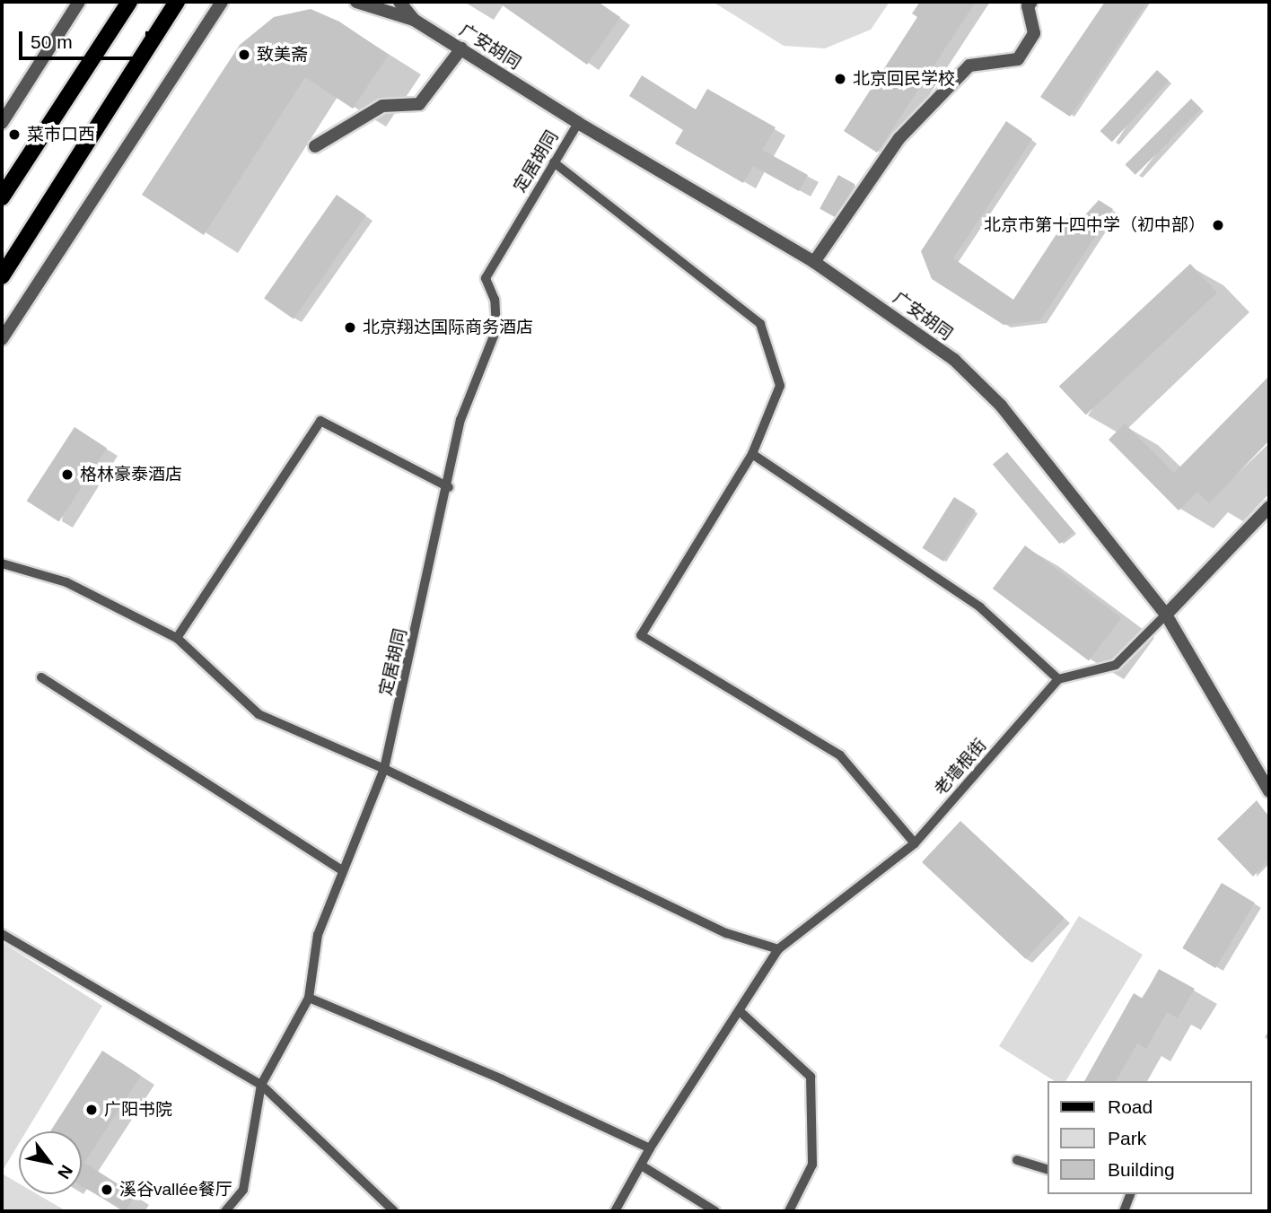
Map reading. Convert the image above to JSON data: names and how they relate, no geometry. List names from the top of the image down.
{
  "streets": {
    "street": ["广安胡同"],
    "lane": ["定居胡同", "老墙根街"]
  },
  "crossings": [
    ["广安胡同", "定居胡同"]
  ],
  "places": [
    "致美斋",
    "北京回民学校",
    "菜市口西",
    "北京市第十四中学（初中部）",
    "北京翔达国际商务酒店",
    "格林豪泰酒店",
    "广阳书院",
    "溪谷vallée餐厅"
  ],
  "legend": ["Road", "Park", "Building"],
  "scale_bar": "50 m",
  "north": "bottom right"
}
